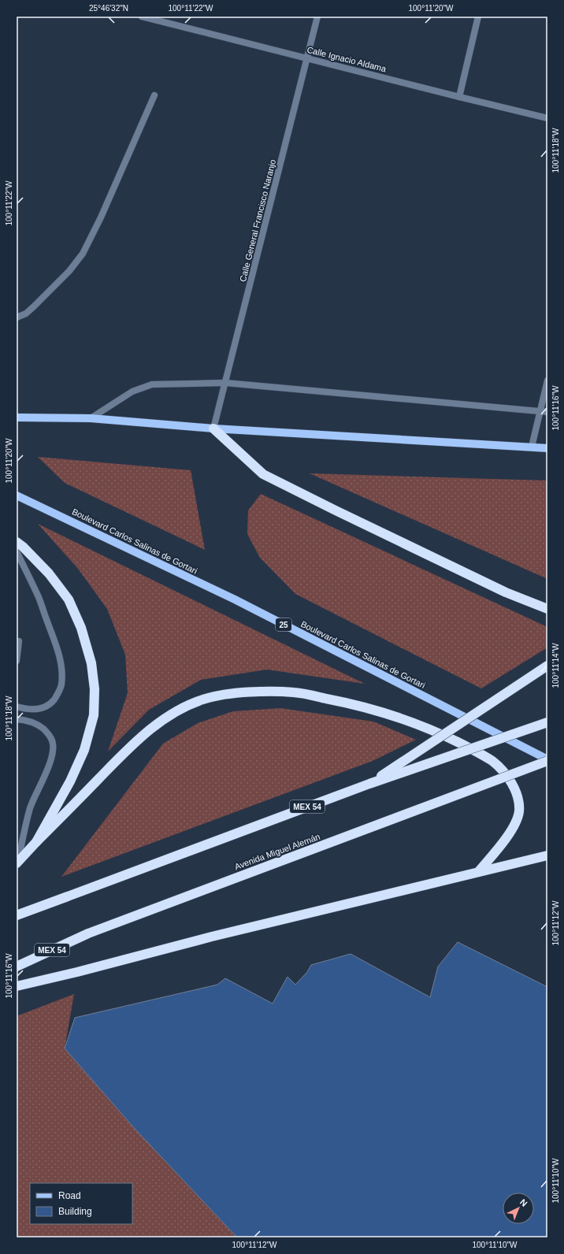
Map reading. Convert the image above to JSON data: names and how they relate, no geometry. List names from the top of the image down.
{
  "streets": {
    "highway": ["MEX 54", "Avenida Miguel Alemán"],
    "main road": ["Boulevard Carlos Salinas de Gortari", "25"],
    "street": ["Calle Ignacio Aldama", "Calle General Francisco Naranjo"]
  },
  "crossings": [
    ["Calle Ignacio Aldama", "Calle General Francisco Naranjo"],
    ["Boulevard Carlos Salinas de Gortari", "Avenida Miguel Alemán"]
  ],
  "legend": ["Road", "Building"],
  "north": "top right",
  "coordinates": [
    "25°46'32\"N",
    "100°11'22\"W",
    "100°11'20\"W",
    "100°11'18\"W",
    "100°11'16\"W",
    "100°11'14\"W",
    "100°11'12\"W",
    "100°11'10\"W"
  ]
}
